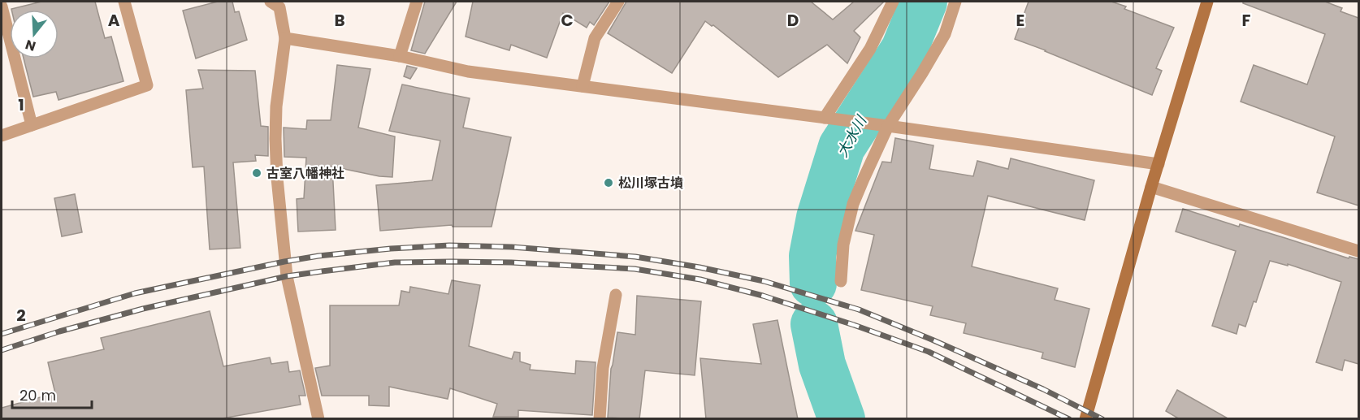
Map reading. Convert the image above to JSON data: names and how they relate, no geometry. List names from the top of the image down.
{
  "water": ["大水川"],
  "places": ["古室八幡神社", "松川塚古墳"],
  "scale_bar": "20 m",
  "north": "bottom",
  "grid": {
    "columns": [
      "A",
      "B",
      "C",
      "D",
      "E",
      "F"
    ],
    "rows": ["1", "2"]
  }
}
